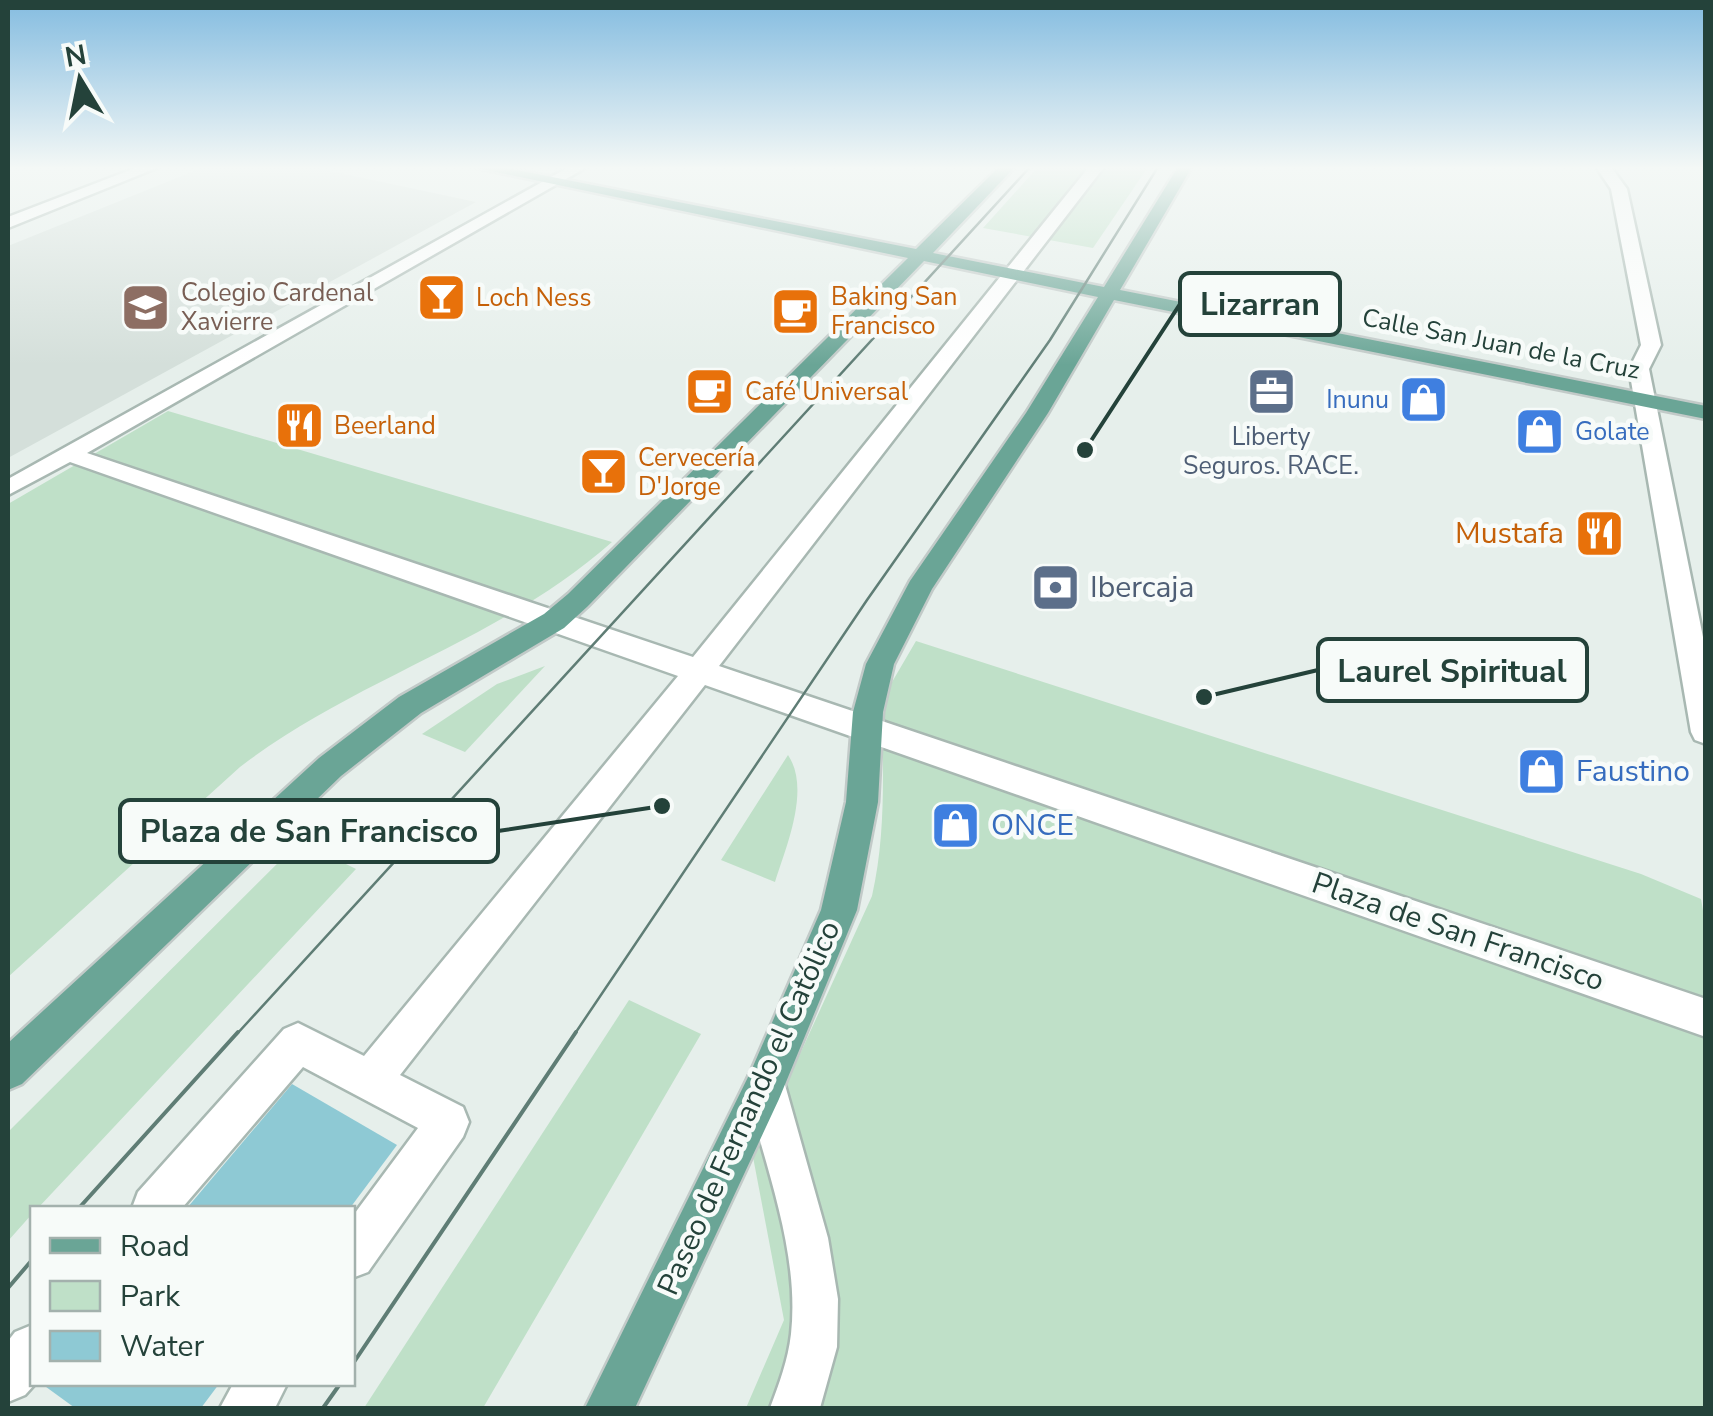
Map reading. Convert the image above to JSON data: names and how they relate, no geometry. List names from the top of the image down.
{
  "streets": {
    "main road": ["Calle San Juan de la Cruz", "Paseo de Fernando el Católico"],
    "street": ["Plaza de San Francisco"]
  },
  "crossings": [
    ["Calle San Juan de la Cruz", "Paseo de Fernando el Católico"],
    ["Plaza de San Francisco", "Paseo de Fernando el Católico"]
  ],
  "places": {
    "bar": ["Loch Ness", "Cervecería D'Jorge"],
    "school or university": ["Colegio Cardenal Xavierre"],
    "cafe": ["Baking San Francisco", "Café Universal"],
    "office": ["Liberty Seguros. RACE."],
    "shop": [
      "Inunu",
      "Golate",
      "Faustino",
      "ONCE"
    ],
    "restaurant": ["Beerland", "Mustafa"],
    "other": ["Lizarran", "Laurel Spiritual", "Plaza de San Francisco"],
    "bank": ["Ibercaja"]
  },
  "legend": ["Road", "Park", "Water"],
  "north": "top"
}
